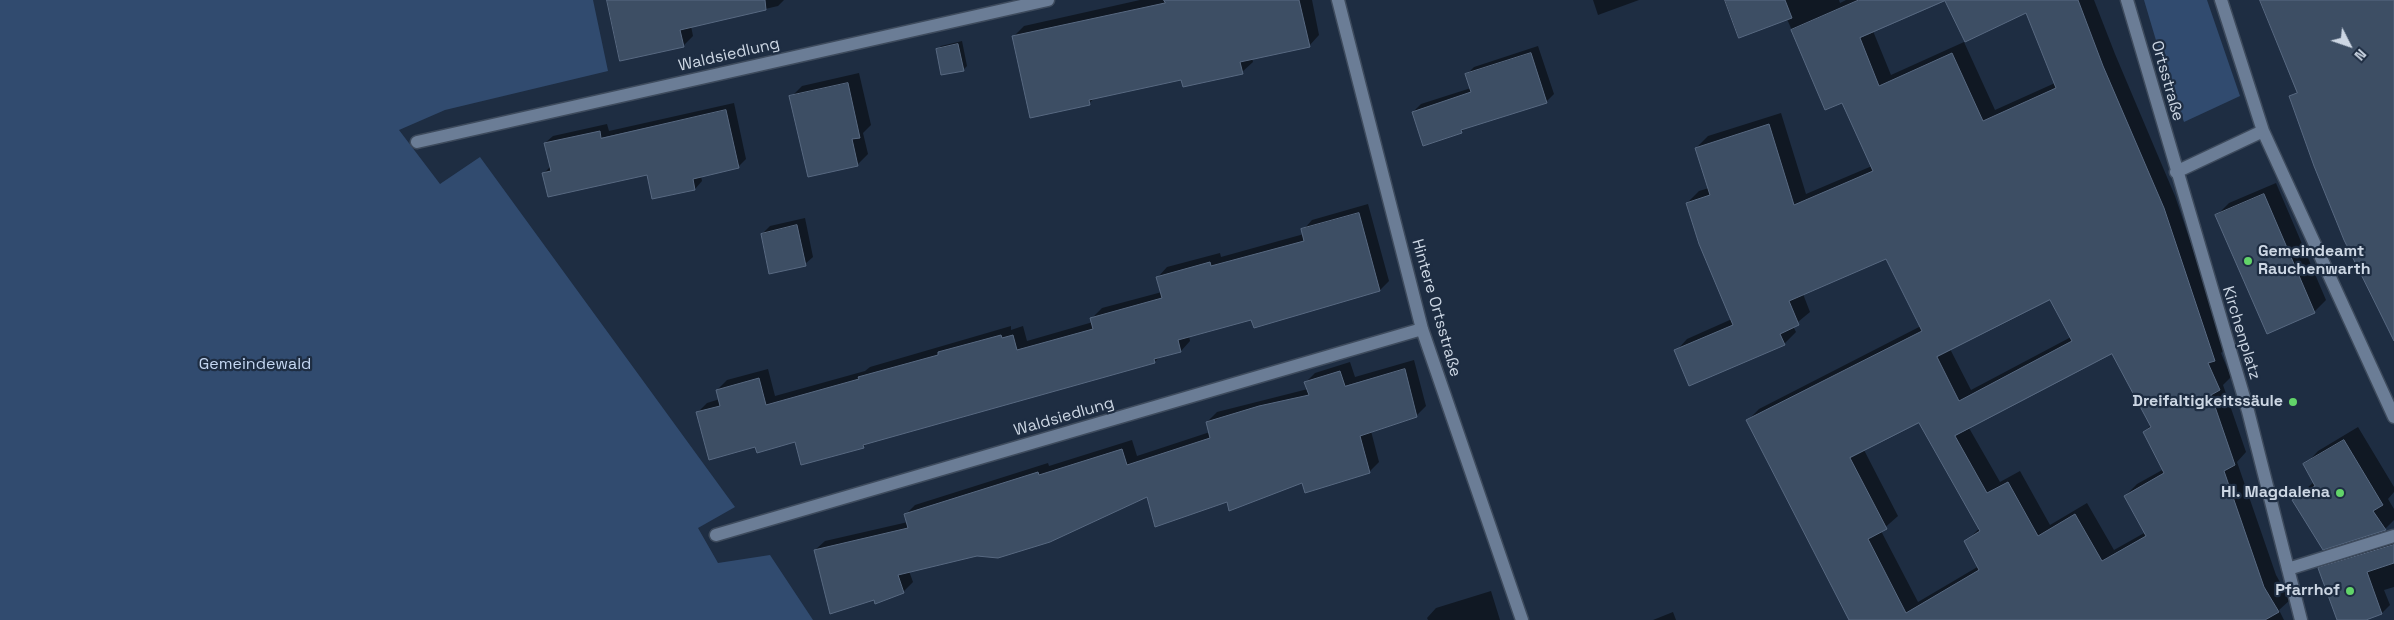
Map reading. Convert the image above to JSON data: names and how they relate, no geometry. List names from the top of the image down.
{
  "streets": {
    "street": [
      "Waldsiedlung",
      "Ortsstraße",
      "Hintere Ortsstraße",
      "Kirchenplatz"
    ]
  },
  "crossings": [
    ["Waldsiedlung", "Hintere Ortsstraße"],
    ["Ortsstraße", "Kirchenplatz"]
  ],
  "parks": ["Gemeindewald"],
  "places": [
    "Gemeindeamt Rauchenwarth",
    "Dreifaltigkeitssäule",
    "Hl. Magdalena",
    "Pfarrhof"
  ],
  "north": "bottom right"
}
